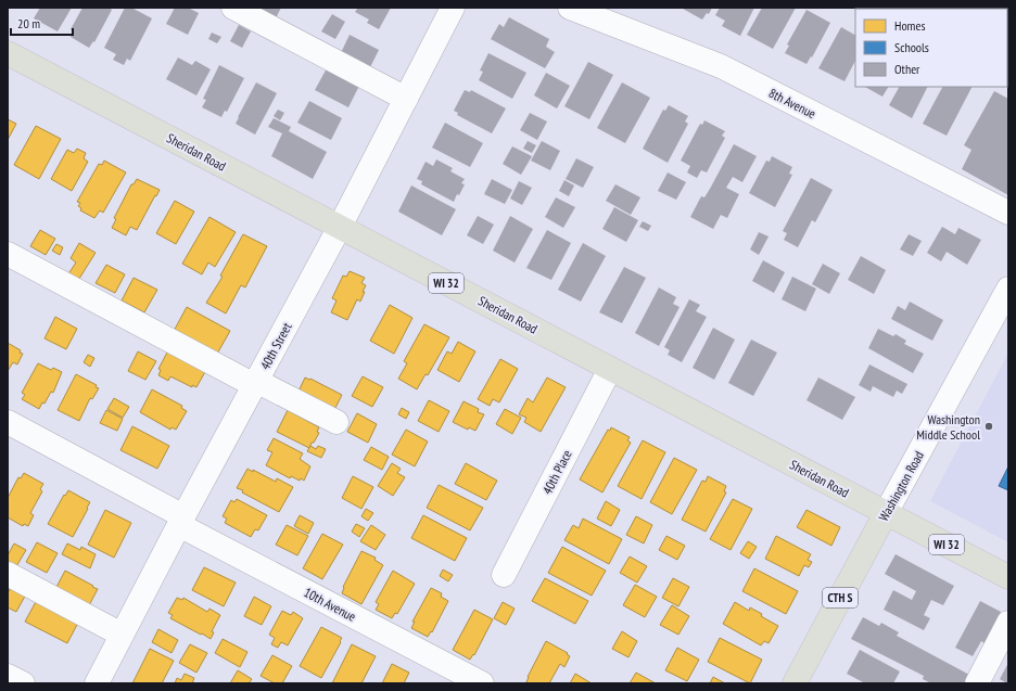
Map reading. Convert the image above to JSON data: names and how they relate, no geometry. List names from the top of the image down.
{
  "streets": {
    "main road": [
      "Sheridan Road",
      "WI 32",
      "Washington Road",
      "CTH S"
    ],
    "street": [
      "8th Avenue",
      "40th Street",
      "40th Place",
      "10th Avenue"
    ]
  },
  "crossings": [
    ["Sheridan Road", "40th Street"],
    ["Sheridan Road", "40th Place"],
    ["Sheridan Road", "Washington Road"],
    ["40th Street", "10th Avenue"]
  ],
  "places": ["Washington Middle School"],
  "legend": ["Homes", "Schools", "Other"],
  "scale_bar": "20 m"
}
